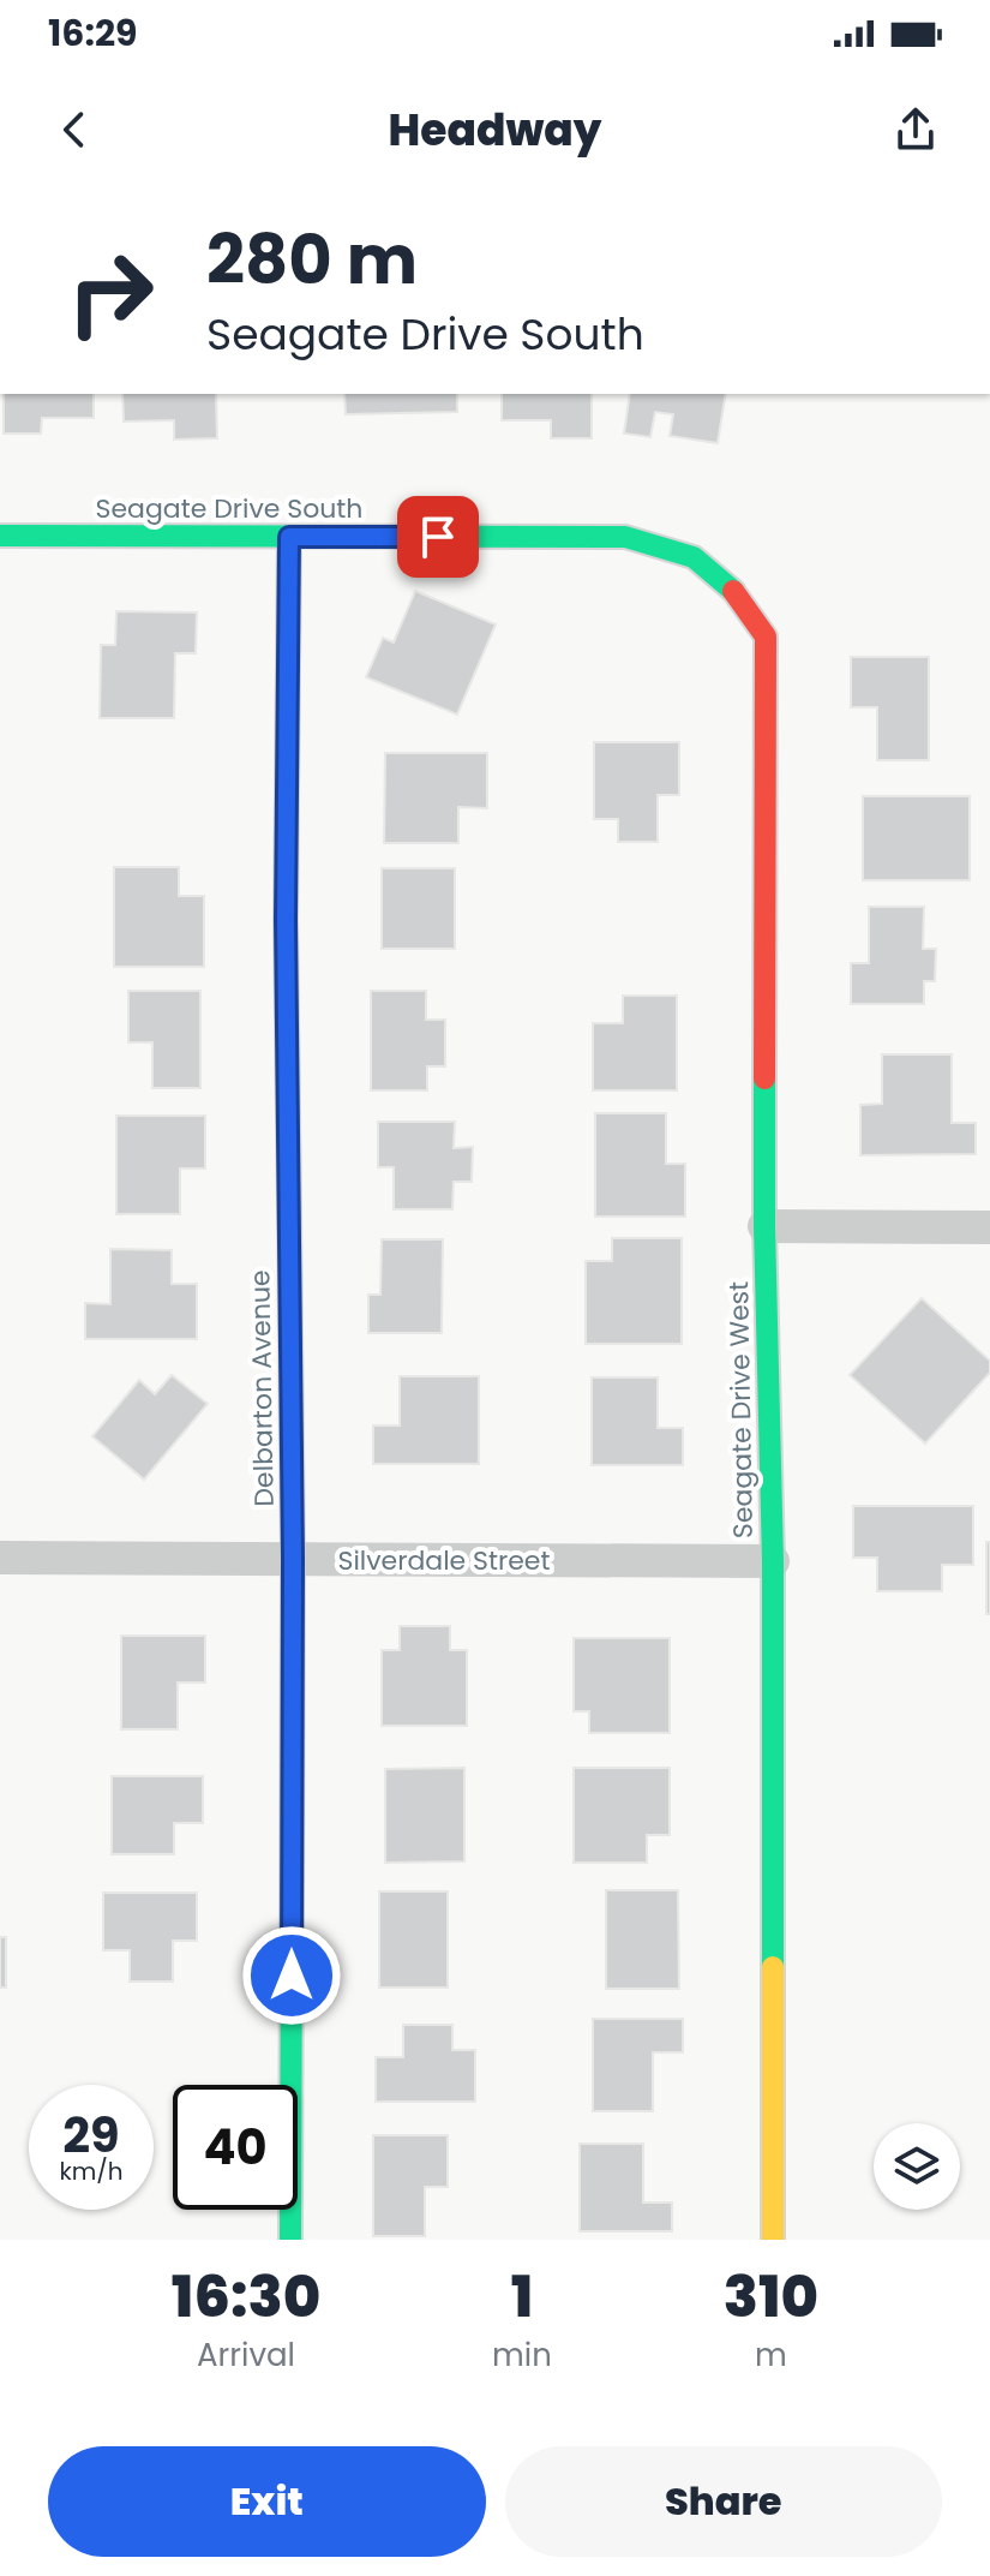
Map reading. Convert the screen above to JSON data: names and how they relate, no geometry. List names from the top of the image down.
{
  "streets": {
    "street": [
      "Seagate Drive South",
      "Delbarton Avenue",
      "Seagate Drive West",
      "Silverdale Street"
    ]
  },
  "crossings": [
    ["Seagate Drive South", "Delbarton Avenue"],
    ["Seagate Drive South", "Seagate Drive West"],
    ["Delbarton Avenue", "Silverdale Street"],
    ["Seagate Drive West", "Silverdale Street"]
  ],
  "page": {
    "status": "16:29",
    "header": "Headway",
    "turn": ["280 m", "Seagate Drive South"],
    "speed": "29 km/h",
    "limit": "40",
    "eta": [
      "16:30",
      "Arrival",
      "1",
      "min",
      "310",
      "m"
    ],
    "buttons": ["Exit", "Share"]
  }
}
